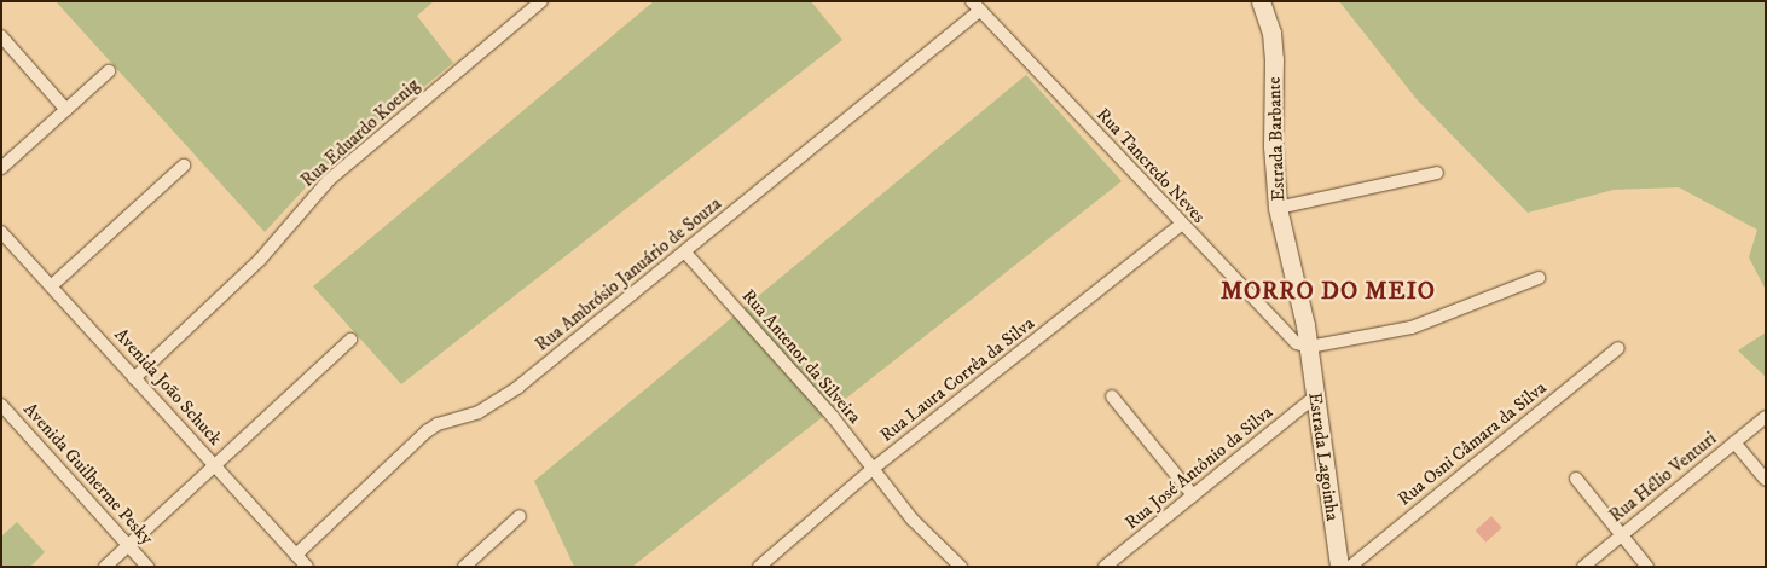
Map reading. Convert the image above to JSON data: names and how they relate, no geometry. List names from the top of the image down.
{
  "streets": {
    "main road": ["Estrada Barbante", "Estrada Lagoinha"],
    "street": [
      "Rua Eduardo Koenig",
      "Rua Tancredo Neves",
      "Rua Ambrósio Januário de Souza",
      "Rua Antenor da Silveira",
      "Rua Laura Corrêa da Silva",
      "Avenida João Schuck",
      "Rua Osni Câmara da Silva",
      "Rua José Antônio da Silva",
      "Avenida Guilherme Pesky",
      "Rua Hélio Venturi"
    ]
  },
  "crossings": [
    ["Rua Eduardo Koenig", "Avenida João Schuck"],
    ["Estrada Barbante", "Rua Tancredo Neves"],
    ["Estrada Barbante", "Estrada Lagoinha"],
    ["Rua Tancredo Neves", "Rua Ambrósio Januário de Souza"],
    ["Rua Tancredo Neves", "Rua Laura Corrêa da Silva"],
    ["Rua Tancredo Neves", "Estrada Lagoinha"],
    ["Rua Ambrósio Januário de Souza", "Rua Antenor da Silveira"],
    ["Rua Ambrósio Januário de Souza", "Avenida João Schuck"],
    ["Rua Antenor da Silveira", "Rua Laura Corrêa da Silva"],
    ["Estrada Lagoinha", "Rua José Antônio da Silva"]
  ],
  "districts": ["MORRO DO MEIO"]
}
